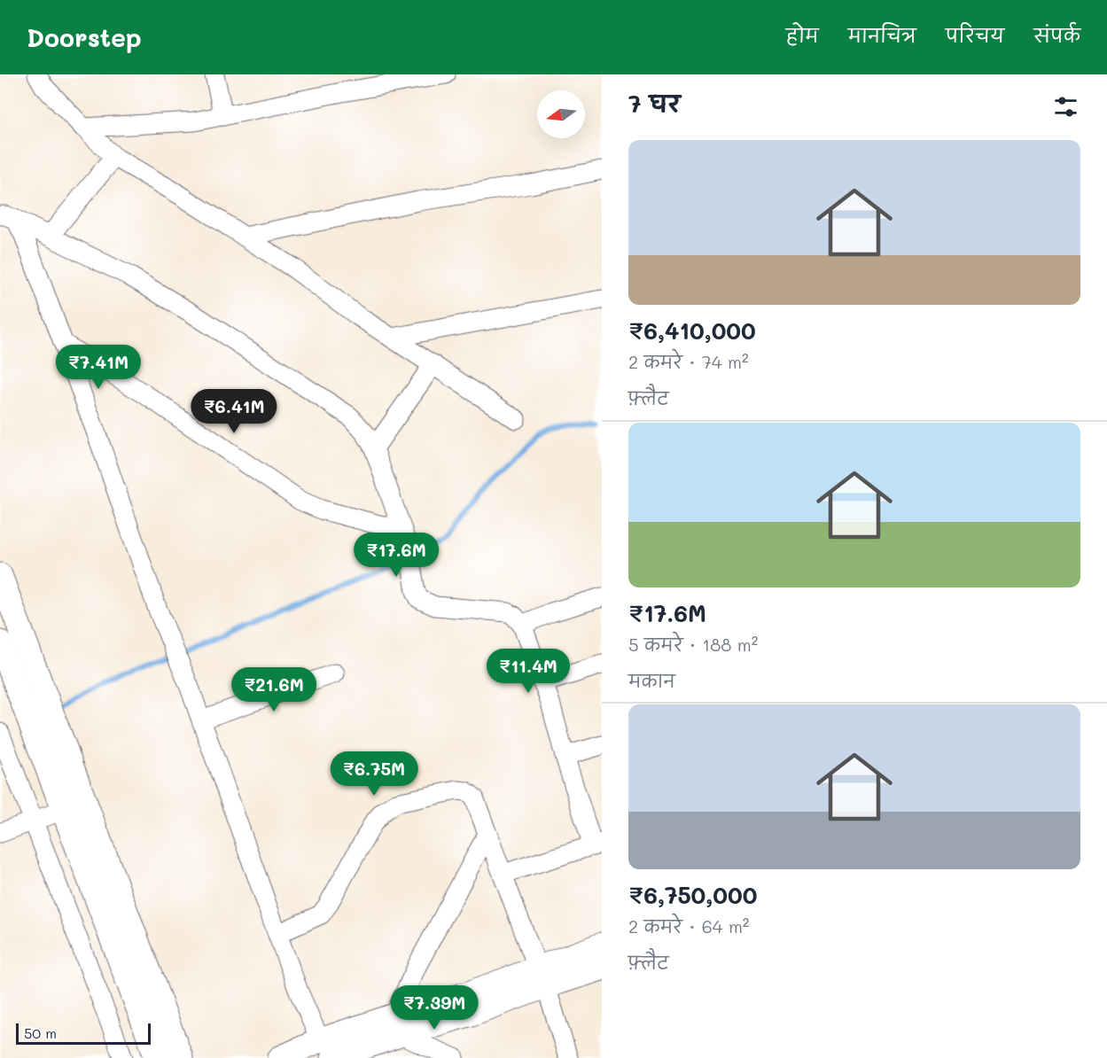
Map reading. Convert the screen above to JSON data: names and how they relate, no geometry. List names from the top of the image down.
{
  "scale_bar": "50 m",
  "north": "left",
  "page": {
    "header": "Doorstep",
    "nav": [
      "होम",
      "मानचित्र",
      "परिचय",
      "संपर्क"
    ],
    "heading": "7 घर",
    "list": [
      {
        "name": "₹6,410,000",
        "note": "2 कमरे · 74 m² · फ़्लैट"
      },
      {
        "name": "₹17.6M",
        "note": "5 कमरे · 188 m² · मकान"
      },
      {
        "name": "₹6,750,000",
        "note": "2 कमरे · 64 m² · फ़्लैट"
      }
    ],
    "price": [
      "₹7.41M",
      "₹6.41M",
      "₹17.6M",
      "₹11.4M",
      "₹21.6M",
      "₹6.75M",
      "₹7.39M"
    ],
    "scale": "50 m"
  }
}
